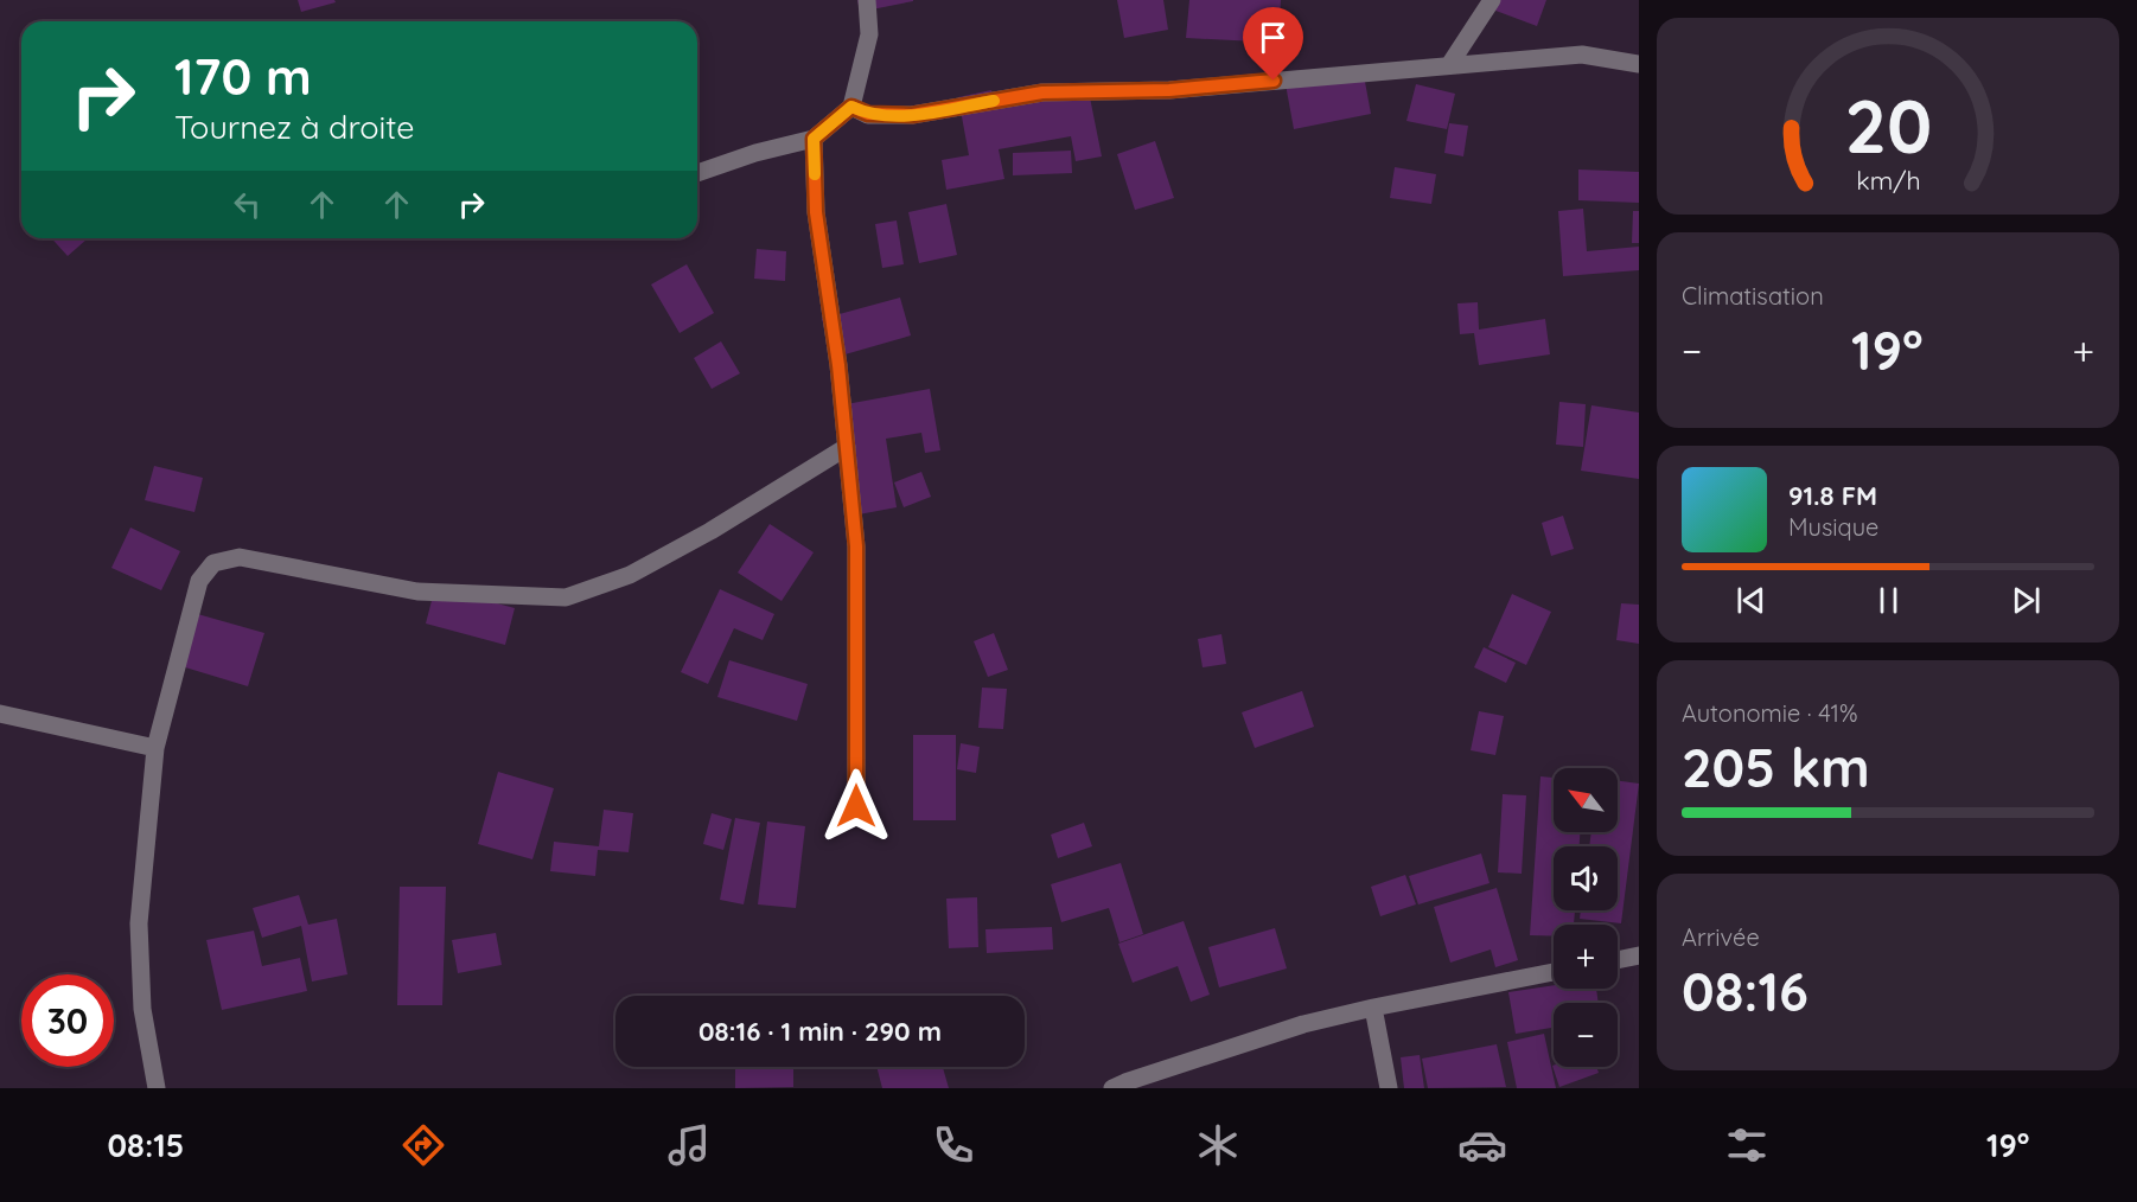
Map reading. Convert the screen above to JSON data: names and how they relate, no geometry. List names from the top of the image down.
{
  "north": "top left",
  "page": {
    "turn": ["170 m", "Tournez à droite"],
    "tile": [
      "Climatisation",
      ["Autonomie · 41%", "205 km"],
      ["Arrivée", "08:16"]
    ],
    "heat": ["−", "19°", "+"],
    "song": ["91.8 FM", "Musique"],
    "map_buttons": ["+", "−"],
    "limit": "30",
    "trip": "08:16 · 1 min · 290 m",
    "tabs": ["08:15", "19°"],
    "gauge": ["20", "km/h"]
  }
}
